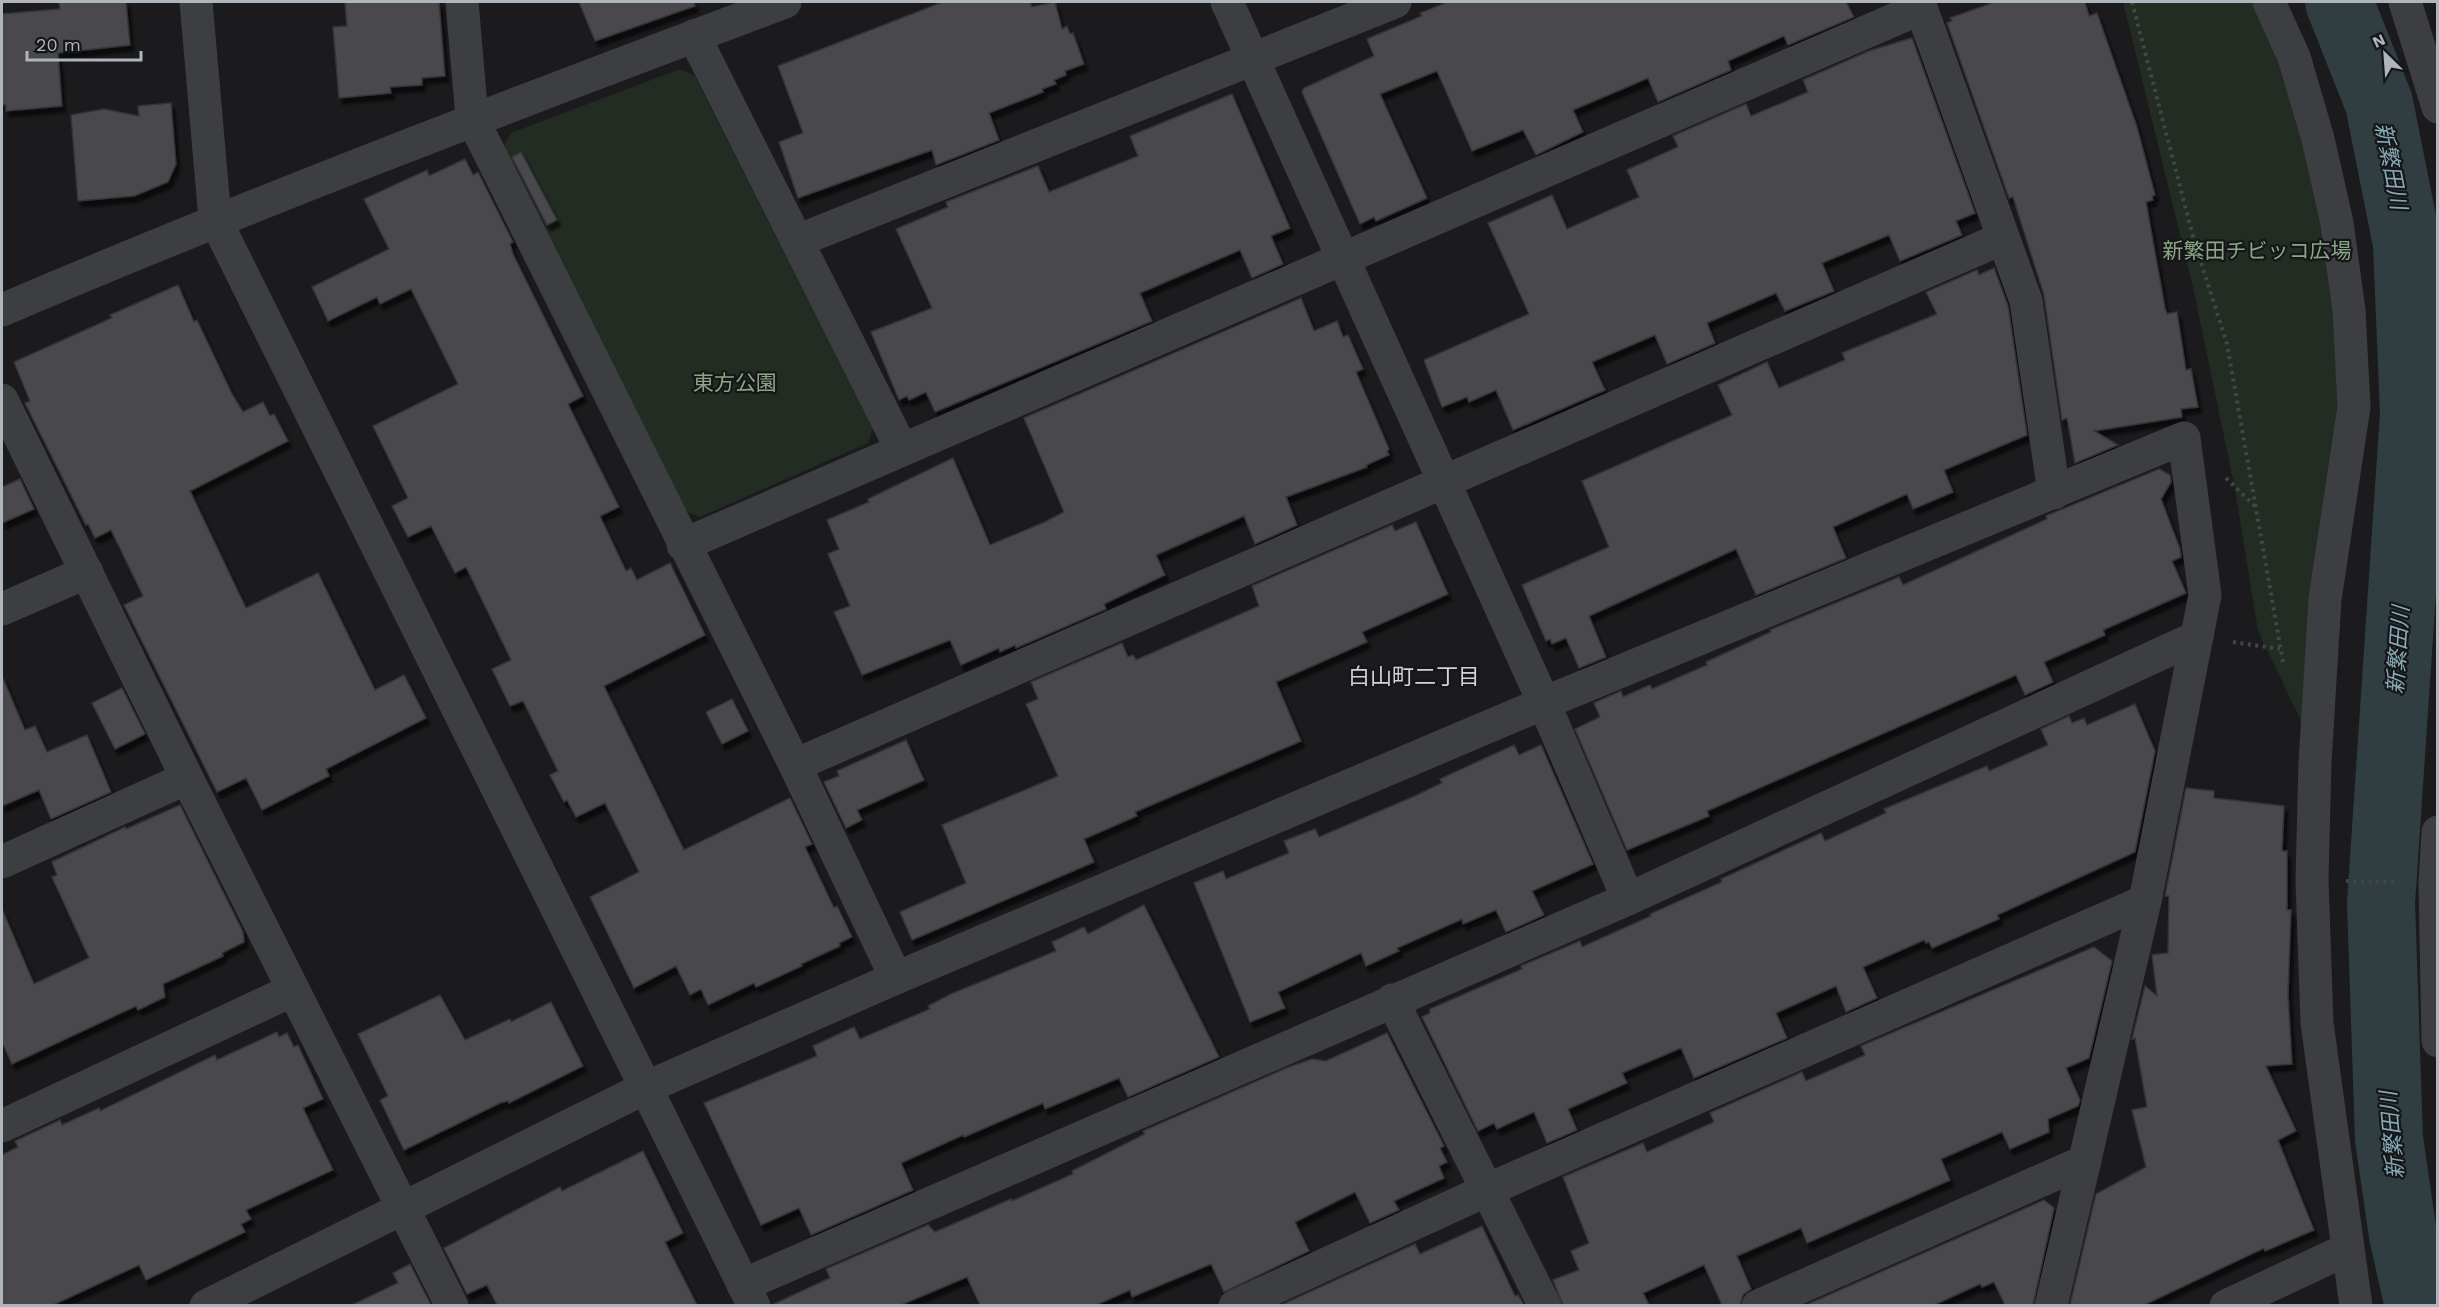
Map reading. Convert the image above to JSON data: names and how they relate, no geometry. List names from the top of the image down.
{
  "districts": ["白山町二丁目"],
  "water": ["新繁田川"],
  "parks": ["新繁田チビッコ広場", "東方公園"],
  "scale_bar": "20 m",
  "north": "top left"
}
